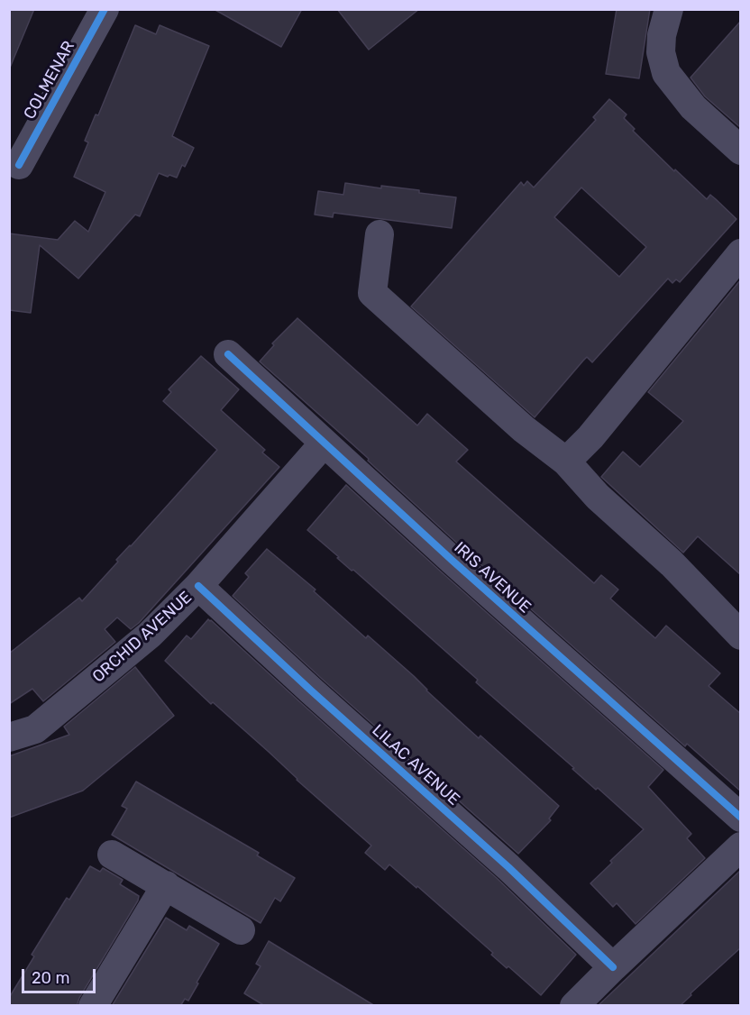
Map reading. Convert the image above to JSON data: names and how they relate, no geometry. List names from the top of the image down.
{
  "streets": {
    "street": [
      "COLMENAR",
      "IRIS AVENUE",
      "ORCHID AVENUE",
      "LILAC AVENUE"
    ]
  },
  "crossings": [
    ["IRIS AVENUE", "ORCHID AVENUE"],
    ["ORCHID AVENUE", "LILAC AVENUE"]
  ],
  "scale_bar": "20 m"
}
